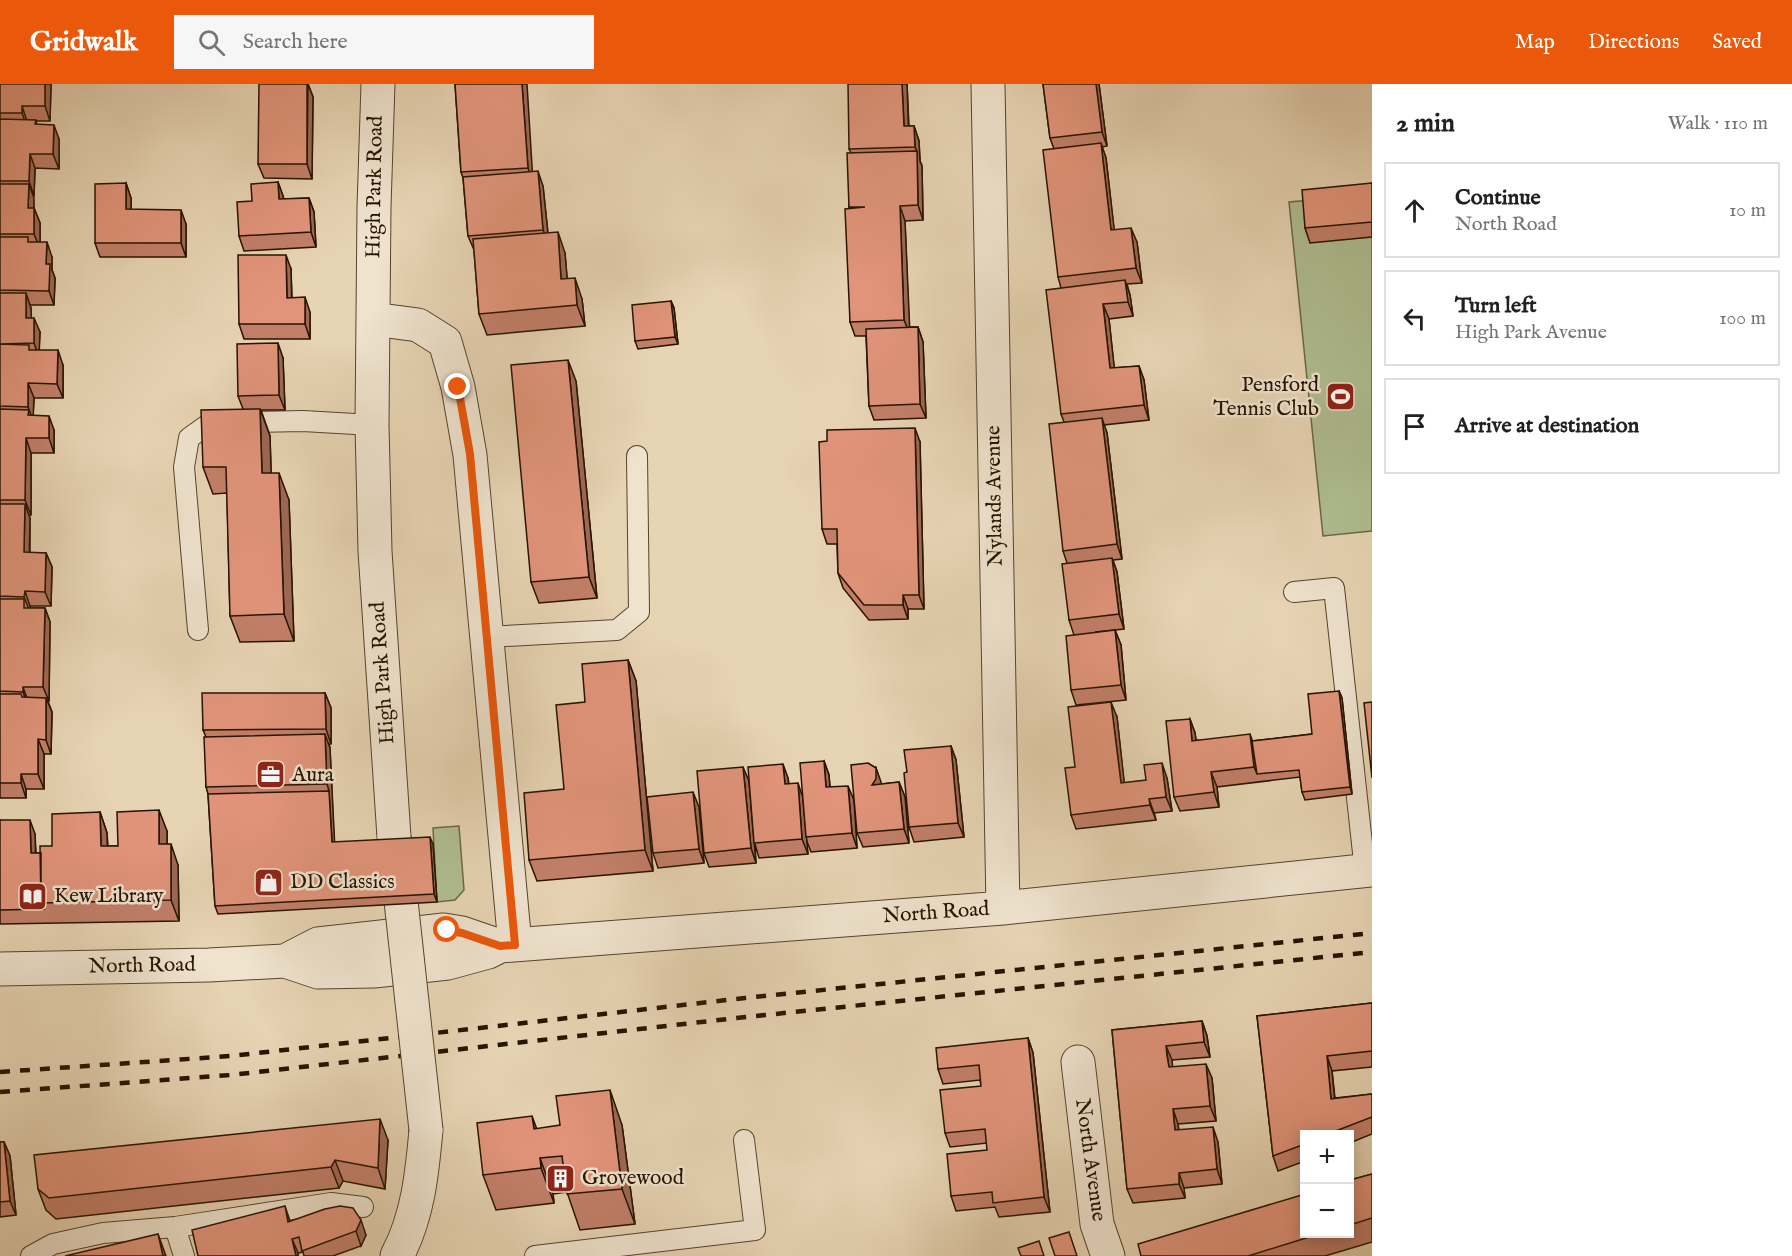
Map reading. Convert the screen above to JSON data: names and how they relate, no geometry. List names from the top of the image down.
{
  "streets": {
    "street": [
      "High Park Road",
      "Nylands Avenue",
      "North Road",
      "North Avenue"
    ]
  },
  "crossings": [
    ["Nylands Avenue", "North Road"]
  ],
  "places": {
    "sports": ["Pensford Tennis Club"],
    "office": ["Aura"],
    "shop": ["DD Classics"],
    "library": ["Kew Library"],
    "building": ["Grovewood"]
  },
  "page": {
    "header": "Gridwalk",
    "search": "Search here",
    "nav": ["Map", "Directions", "Saved"],
    "heading": ["2 min", "Walk · 110 m"],
    "list": [
      ["Continue", "North Road", "10 m"],
      ["Turn left", "High Park Avenue", "100 m"],
      "Arrive at destination"
    ],
    "map_buttons": ["+", "−"]
  }
}
